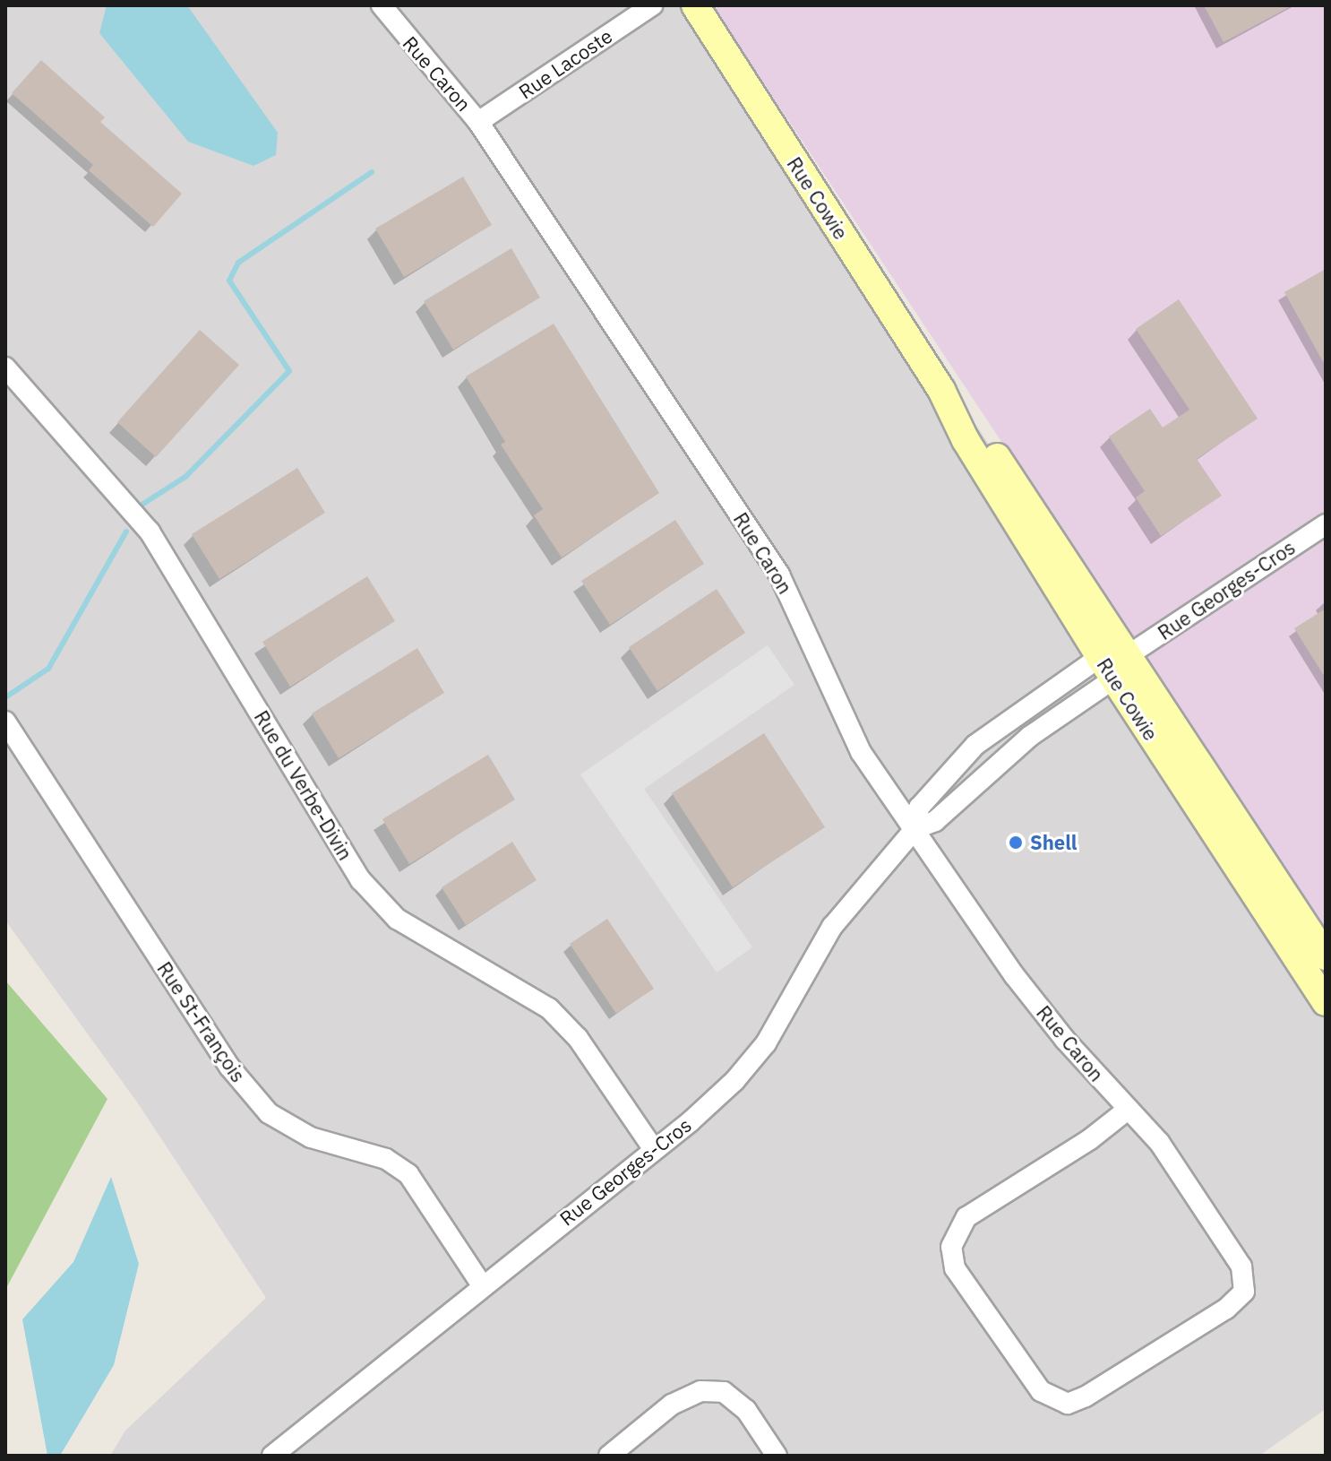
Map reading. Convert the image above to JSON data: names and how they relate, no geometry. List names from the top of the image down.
{
  "streets": {
    "main road": ["Rue Cowie"],
    "street": [
      "Rue Lacoste",
      "Rue Caron",
      "Rue Georges-Cros",
      "Rue du Verbe-Divin",
      "Rue St-François"
    ]
  },
  "crossings": [
    ["Rue Lacoste", "Rue Caron"],
    ["Rue Caron", "Rue Georges-Cros"],
    ["Rue Cowie", "Rue Georges-Cros"],
    ["Rue Georges-Cros", "Rue du Verbe-Divin"],
    ["Rue Georges-Cros", "Rue St-François"]
  ],
  "places": ["Shell"]
}
